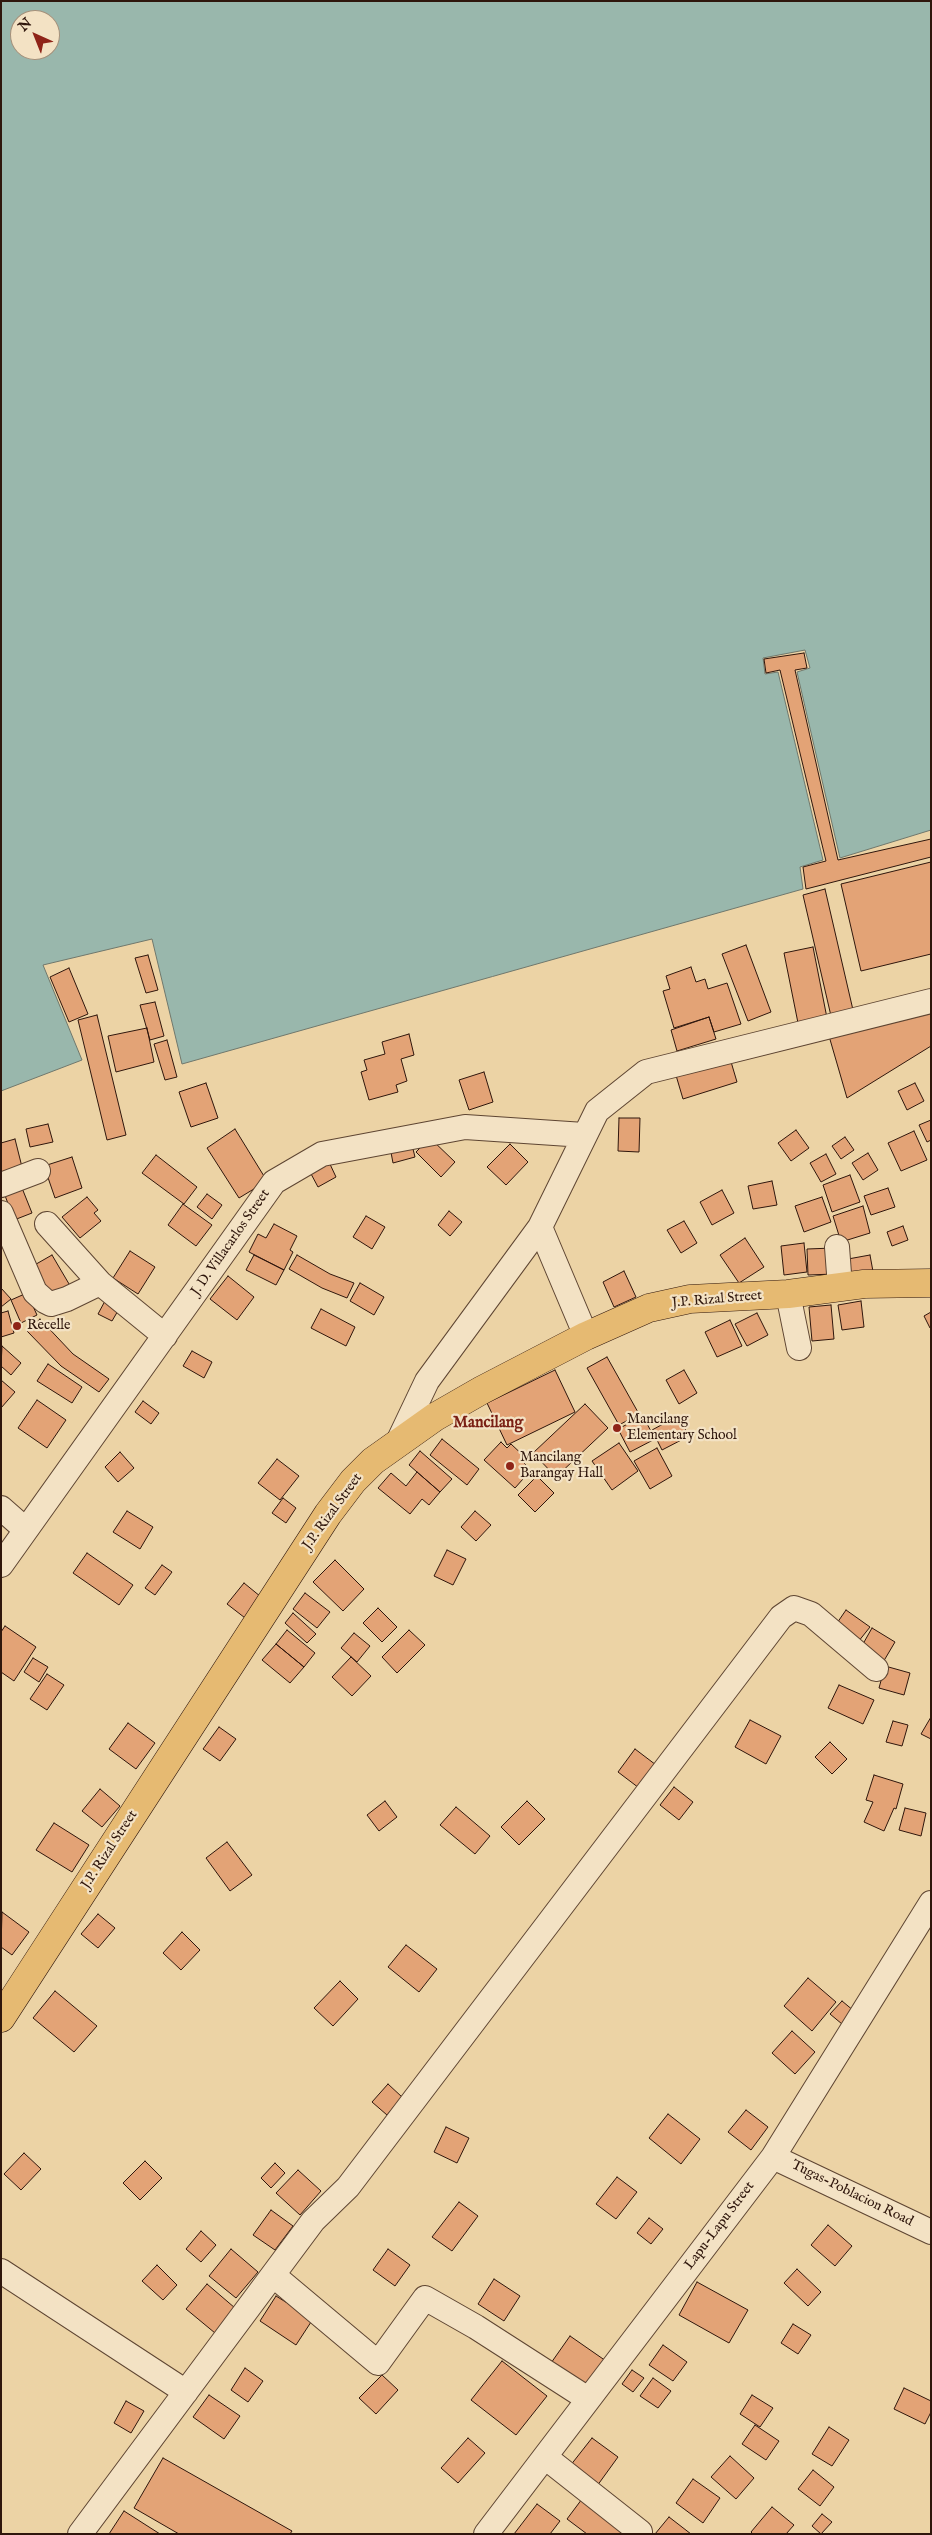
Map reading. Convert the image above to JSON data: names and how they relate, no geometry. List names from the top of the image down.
{
  "streets": {
    "main road": ["J.P. Rizal Street"],
    "street": ["J. D. Villacarlos Street", "Tugas-Poblacion Road", "Lapu-Lapu Street"]
  },
  "crossings": [
    ["Tugas-Poblacion Road", "Lapu-Lapu Street"]
  ],
  "districts": ["Mancilang"],
  "places": ["Recelle", "Mancilang Elementary School", "Mancilang Barangay Hall"],
  "north": "top left"
}
